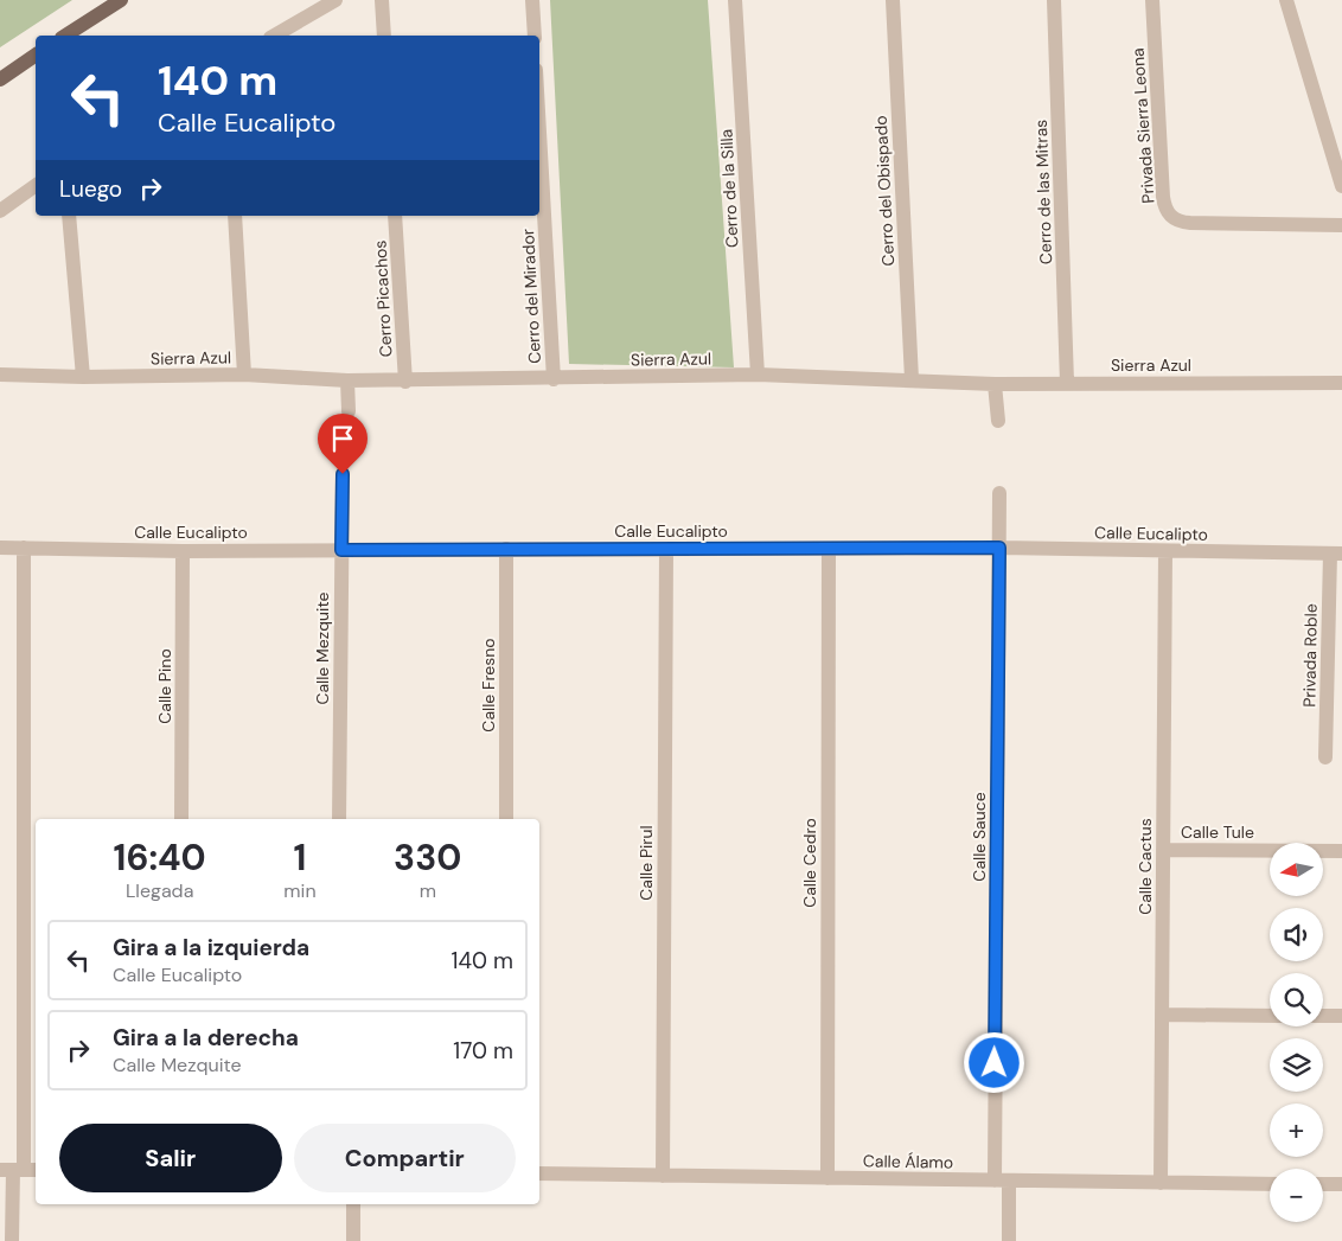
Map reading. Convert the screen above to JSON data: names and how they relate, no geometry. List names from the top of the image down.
{
  "streets": {
    "street": [
      "Privada Sierra Leona",
      "Cerro de la Silla",
      "Cerro del Obispado",
      "Cerro de las Mitras",
      "Cerro del Mirador",
      "Cerro Picachos",
      "Sierra Azul",
      "Calle Eucalipto",
      "Calle Mezquite",
      "Privada Roble",
      "Calle Fresno",
      "Calle Pino",
      "Calle Tule",
      "Calle Sauce",
      "Calle Pirul",
      "Calle Cedro",
      "Calle Cactus",
      "Calle Álamo"
    ]
  },
  "crossings": [
    ["Cerro de la Silla", "Sierra Azul"],
    ["Cerro del Obispado", "Sierra Azul"],
    ["Cerro de las Mitras", "Sierra Azul"],
    ["Cerro del Mirador", "Sierra Azul"],
    ["Cerro Picachos", "Sierra Azul"],
    ["Calle Eucalipto", "Calle Mezquite"],
    ["Calle Eucalipto", "Privada Roble"],
    ["Calle Eucalipto", "Calle Fresno"],
    ["Calle Eucalipto", "Calle Pino"],
    ["Calle Eucalipto", "Calle Sauce"],
    ["Calle Eucalipto", "Calle Pirul"],
    ["Calle Eucalipto", "Calle Cedro"],
    ["Calle Eucalipto", "Calle Cactus"],
    ["Calle Tule", "Calle Cactus"],
    ["Calle Sauce", "Calle Álamo"],
    ["Calle Pirul", "Calle Álamo"],
    ["Calle Cedro", "Calle Álamo"],
    ["Calle Cactus", "Calle Álamo"]
  ],
  "north": "left",
  "page": {
    "turn": ["140 m", "Calle Eucalipto"],
    "then": "Luego",
    "eta": [
      "16:40",
      "Llegada",
      "1",
      "min",
      "330",
      "m"
    ],
    "map_buttons": ["+", "−"],
    "list": [
      {
        "name": "Gira a la izquierda",
        "note": "Calle Eucalipto",
        "value": "140 m"
      },
      {
        "name": "Gira a la derecha",
        "note": "Calle Mezquite",
        "value": "170 m"
      }
    ],
    "buttons": ["Salir", "Compartir"]
  }
}
